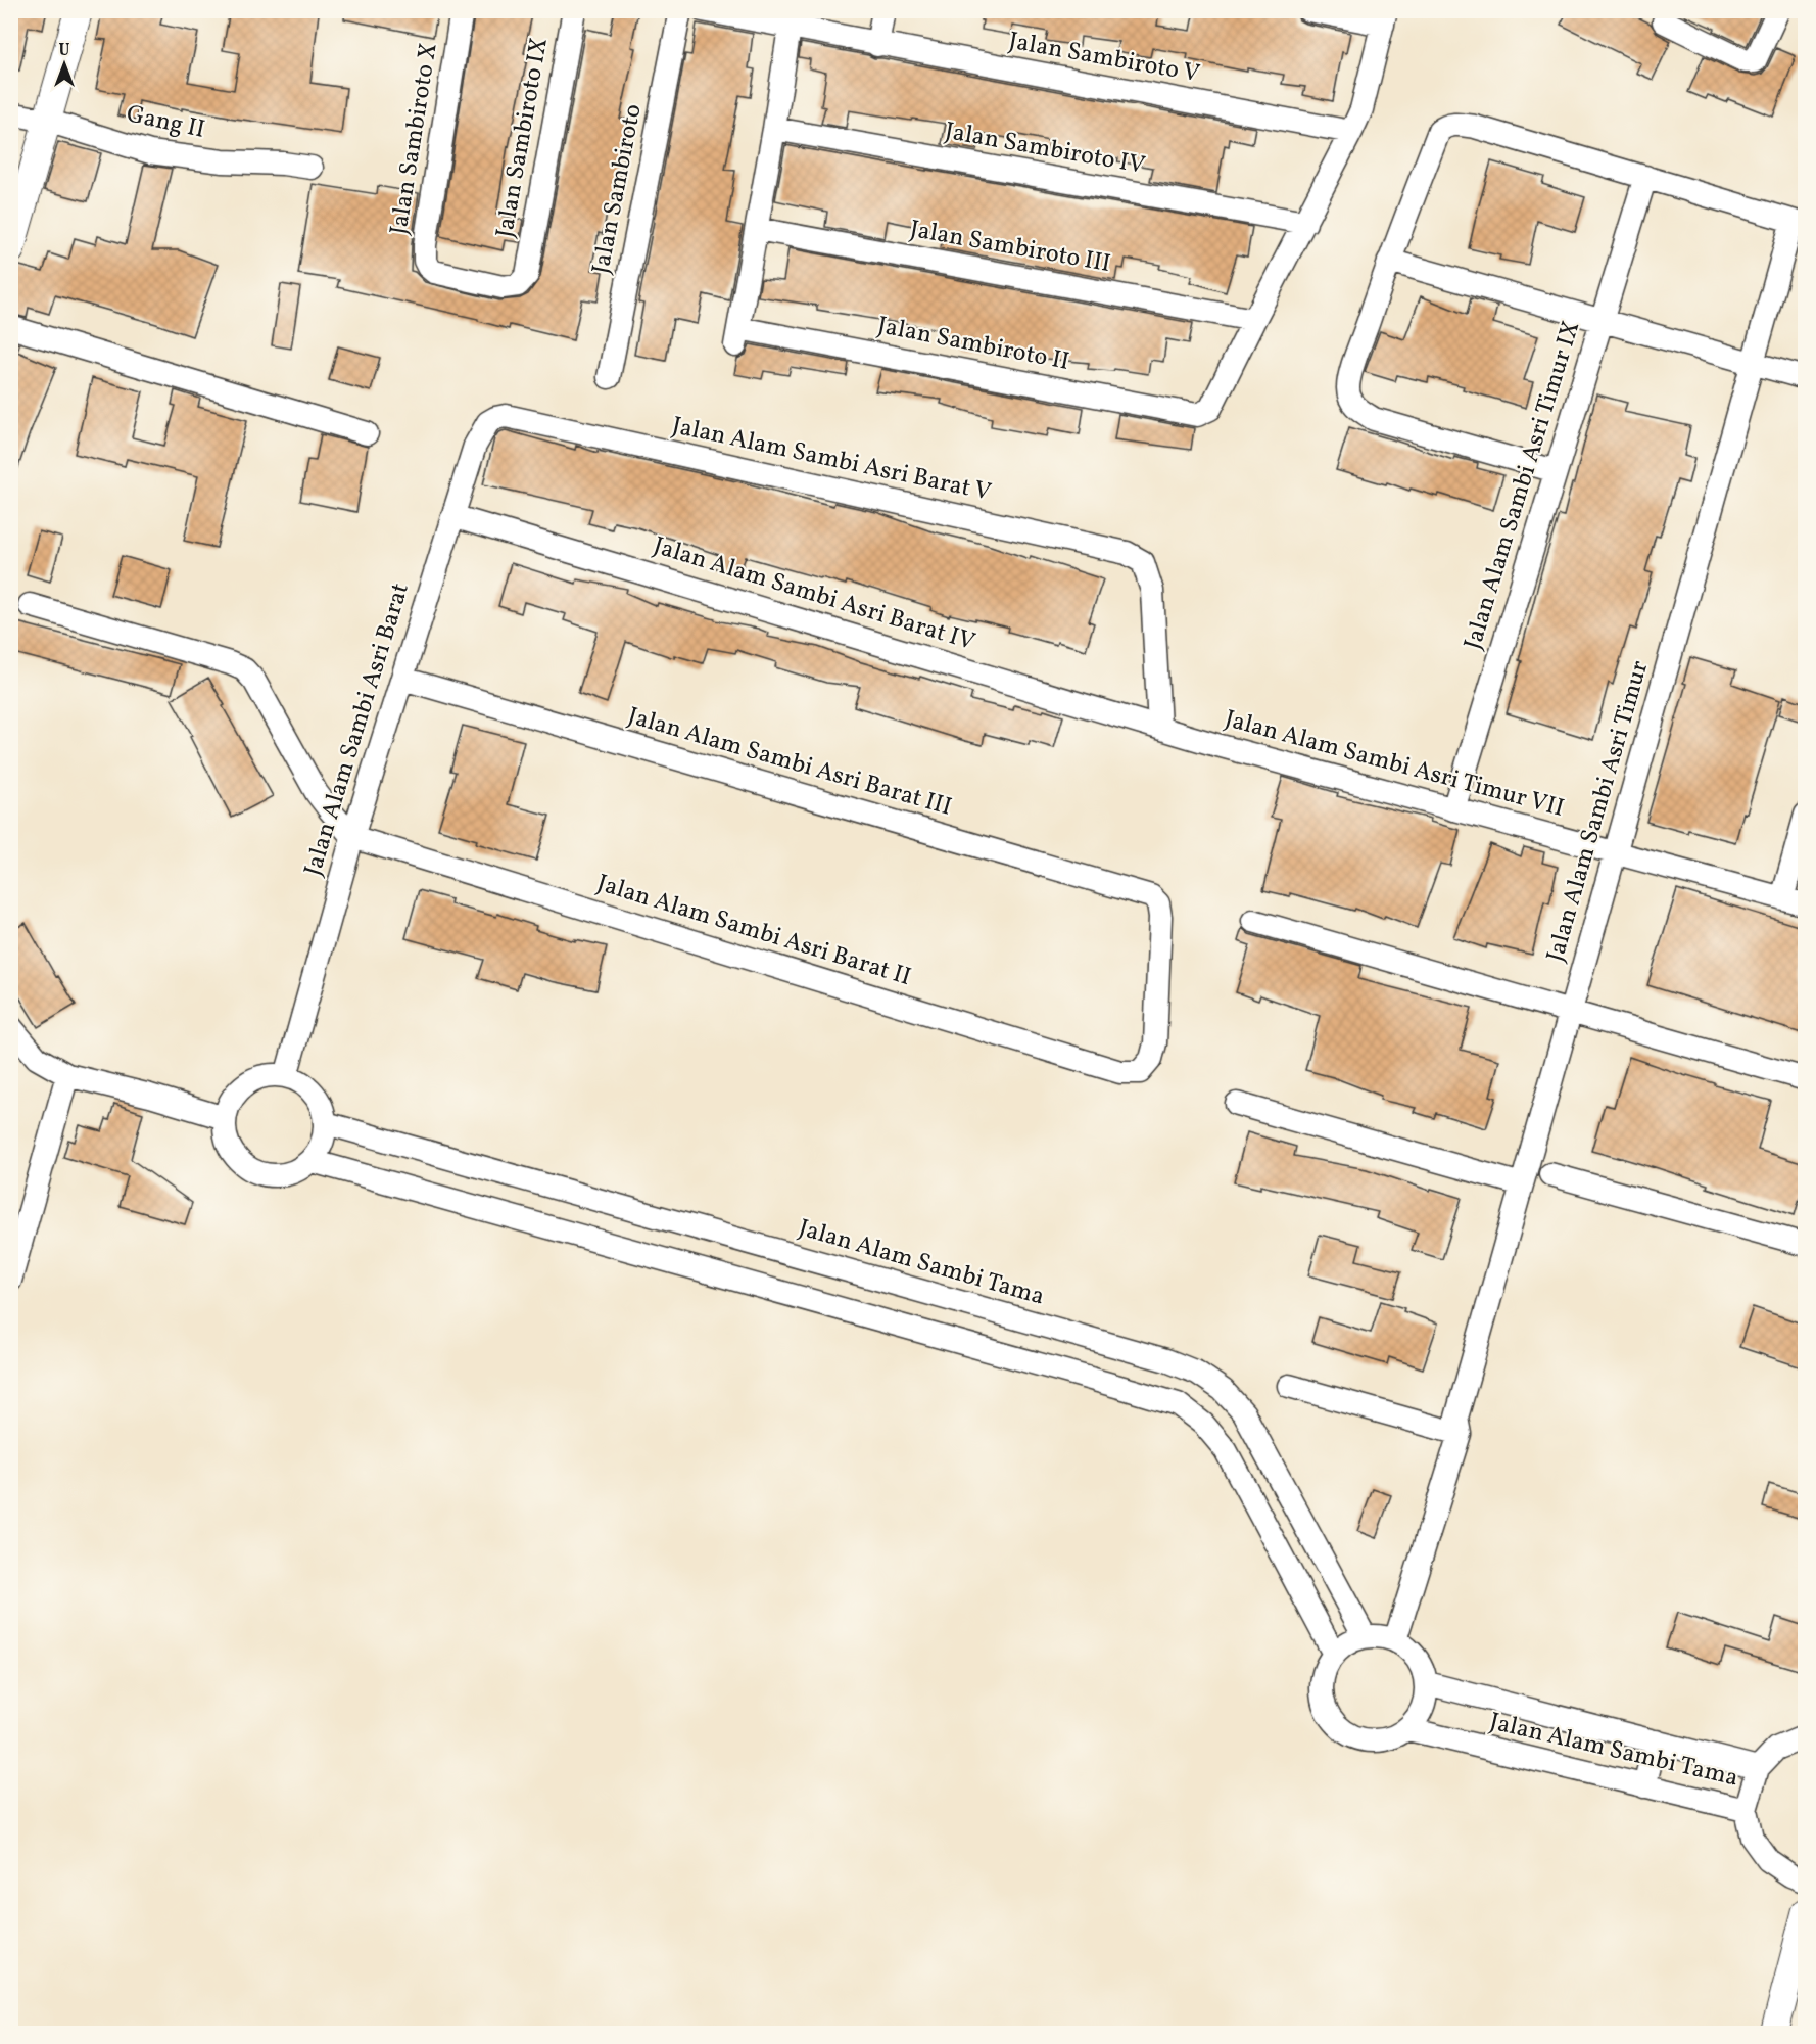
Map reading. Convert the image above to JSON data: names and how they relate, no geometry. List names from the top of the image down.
{
  "streets": {
    "street": [
      "Jalan Sambiroto V",
      "Gang II",
      "Jalan Sambiroto IX",
      "Jalan Sambiroto X",
      "Jalan Sambiroto IV",
      "Jalan Sambiroto",
      "Jalan Sambiroto III",
      "Jalan Sambiroto II",
      "Jalan Alam Sambi Asri Barat V",
      "Jalan Alam Sambi Asri Timur IX",
      "Jalan Alam Sambi Asri Barat IV",
      "Jalan Alam Sambi Asri Barat",
      "Jalan Alam Sambi Asri Barat III",
      "Jalan Alam Sambi Asri Timur VII",
      "Jalan Alam Sambi Asri Timur",
      "Jalan Alam Sambi Asri Barat II",
      "Jalan Alam Sambi Tama"
    ]
  },
  "crossings": [
    ["Jalan Sambiroto V", "Jalan Sambiroto II"],
    ["Jalan Sambiroto IX", "Jalan Sambiroto X"],
    ["Jalan Sambiroto IV", "Jalan Sambiroto II"],
    ["Jalan Sambiroto III", "Jalan Sambiroto II"],
    ["Jalan Alam Sambi Asri Barat V", "Jalan Alam Sambi Asri Barat IV"],
    ["Jalan Alam Sambi Asri Barat V", "Jalan Alam Sambi Asri Barat"],
    ["Jalan Alam Sambi Asri Barat V", "Jalan Alam Sambi Asri Timur VII"],
    ["Jalan Alam Sambi Asri Timur IX", "Jalan Alam Sambi Asri Timur VII"],
    ["Jalan Alam Sambi Asri Barat IV", "Jalan Alam Sambi Asri Barat"],
    ["Jalan Alam Sambi Asri Barat IV", "Jalan Alam Sambi Asri Timur VII"],
    ["Jalan Alam Sambi Asri Barat", "Jalan Alam Sambi Asri Barat III"],
    ["Jalan Alam Sambi Asri Barat", "Jalan Alam Sambi Asri Barat II"],
    ["Jalan Alam Sambi Asri Barat", "Jalan Alam Sambi Tama"],
    ["Jalan Alam Sambi Asri Barat III", "Jalan Alam Sambi Asri Barat II"],
    ["Jalan Alam Sambi Asri Timur VII", "Jalan Alam Sambi Asri Timur"],
    ["Jalan Alam Sambi Asri Timur", "Jalan Alam Sambi Tama"]
  ],
  "north": "top"
}
